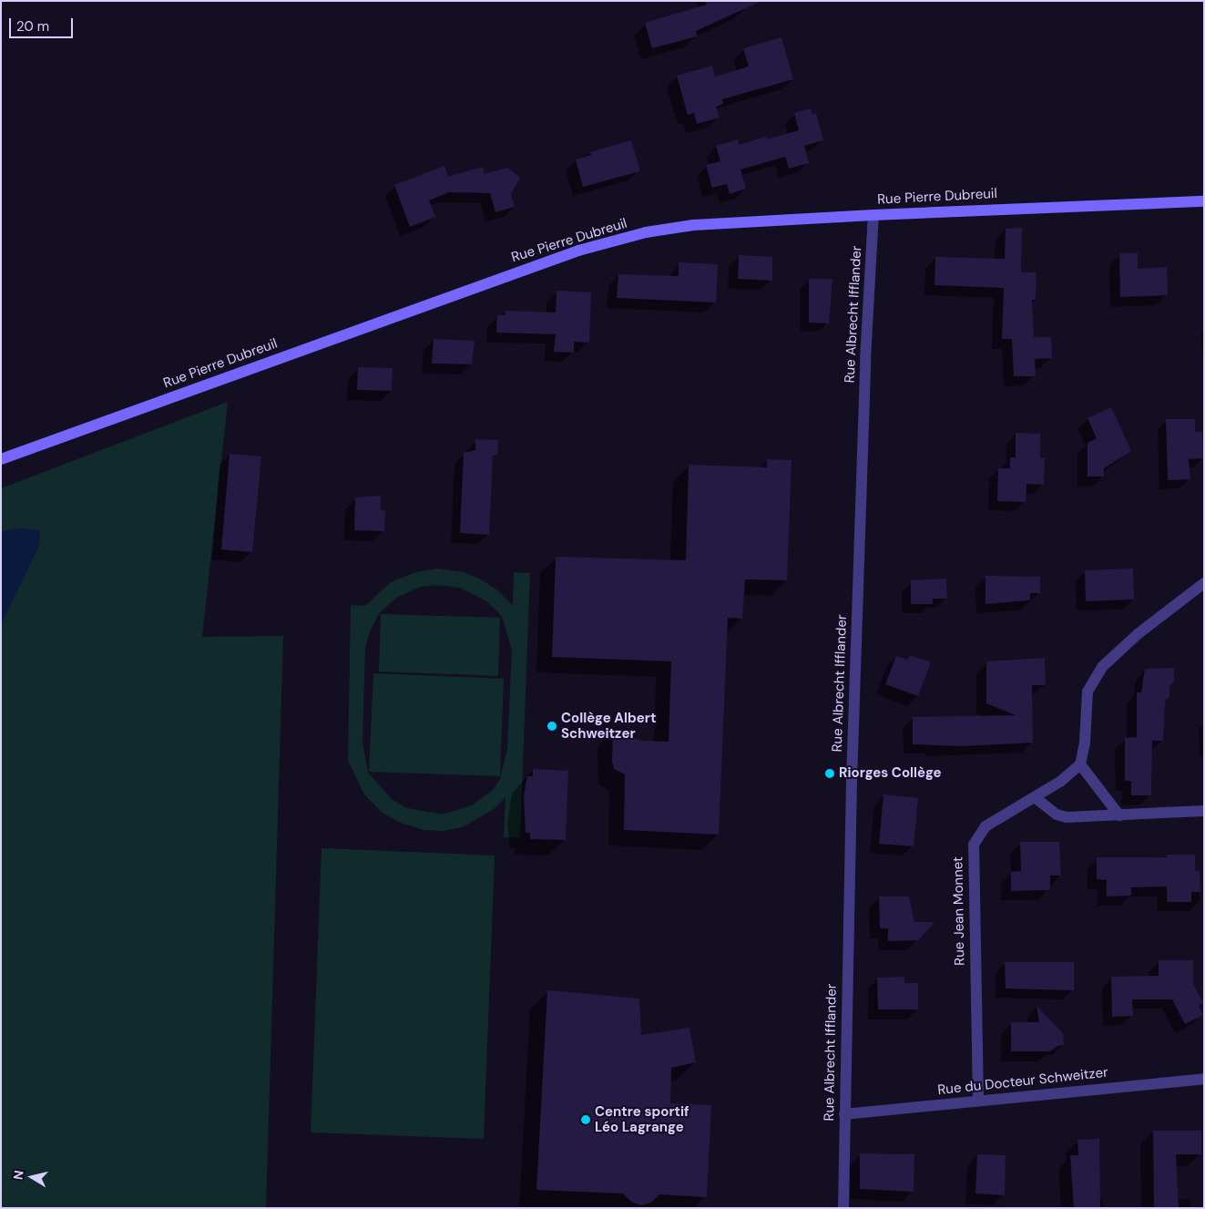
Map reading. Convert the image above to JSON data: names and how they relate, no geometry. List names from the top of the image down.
{
  "streets": {
    "street": [
      "Rue Pierre Dubreuil",
      "Rue Albrecht Ifflander",
      "Rue Jean Monnet",
      "Rue du Docteur Schweitzer"
    ]
  },
  "crossings": [
    ["Rue Pierre Dubreuil", "Rue Albrecht Ifflander"],
    ["Rue Albrecht Ifflander", "Rue du Docteur Schweitzer"],
    ["Rue Jean Monnet", "Rue du Docteur Schweitzer"]
  ],
  "places": ["Collège Albert Schweitzer", "Riorges Collège", "Centre sportif Léo Lagrange"],
  "scale_bar": "20 m",
  "north": "left"
}
